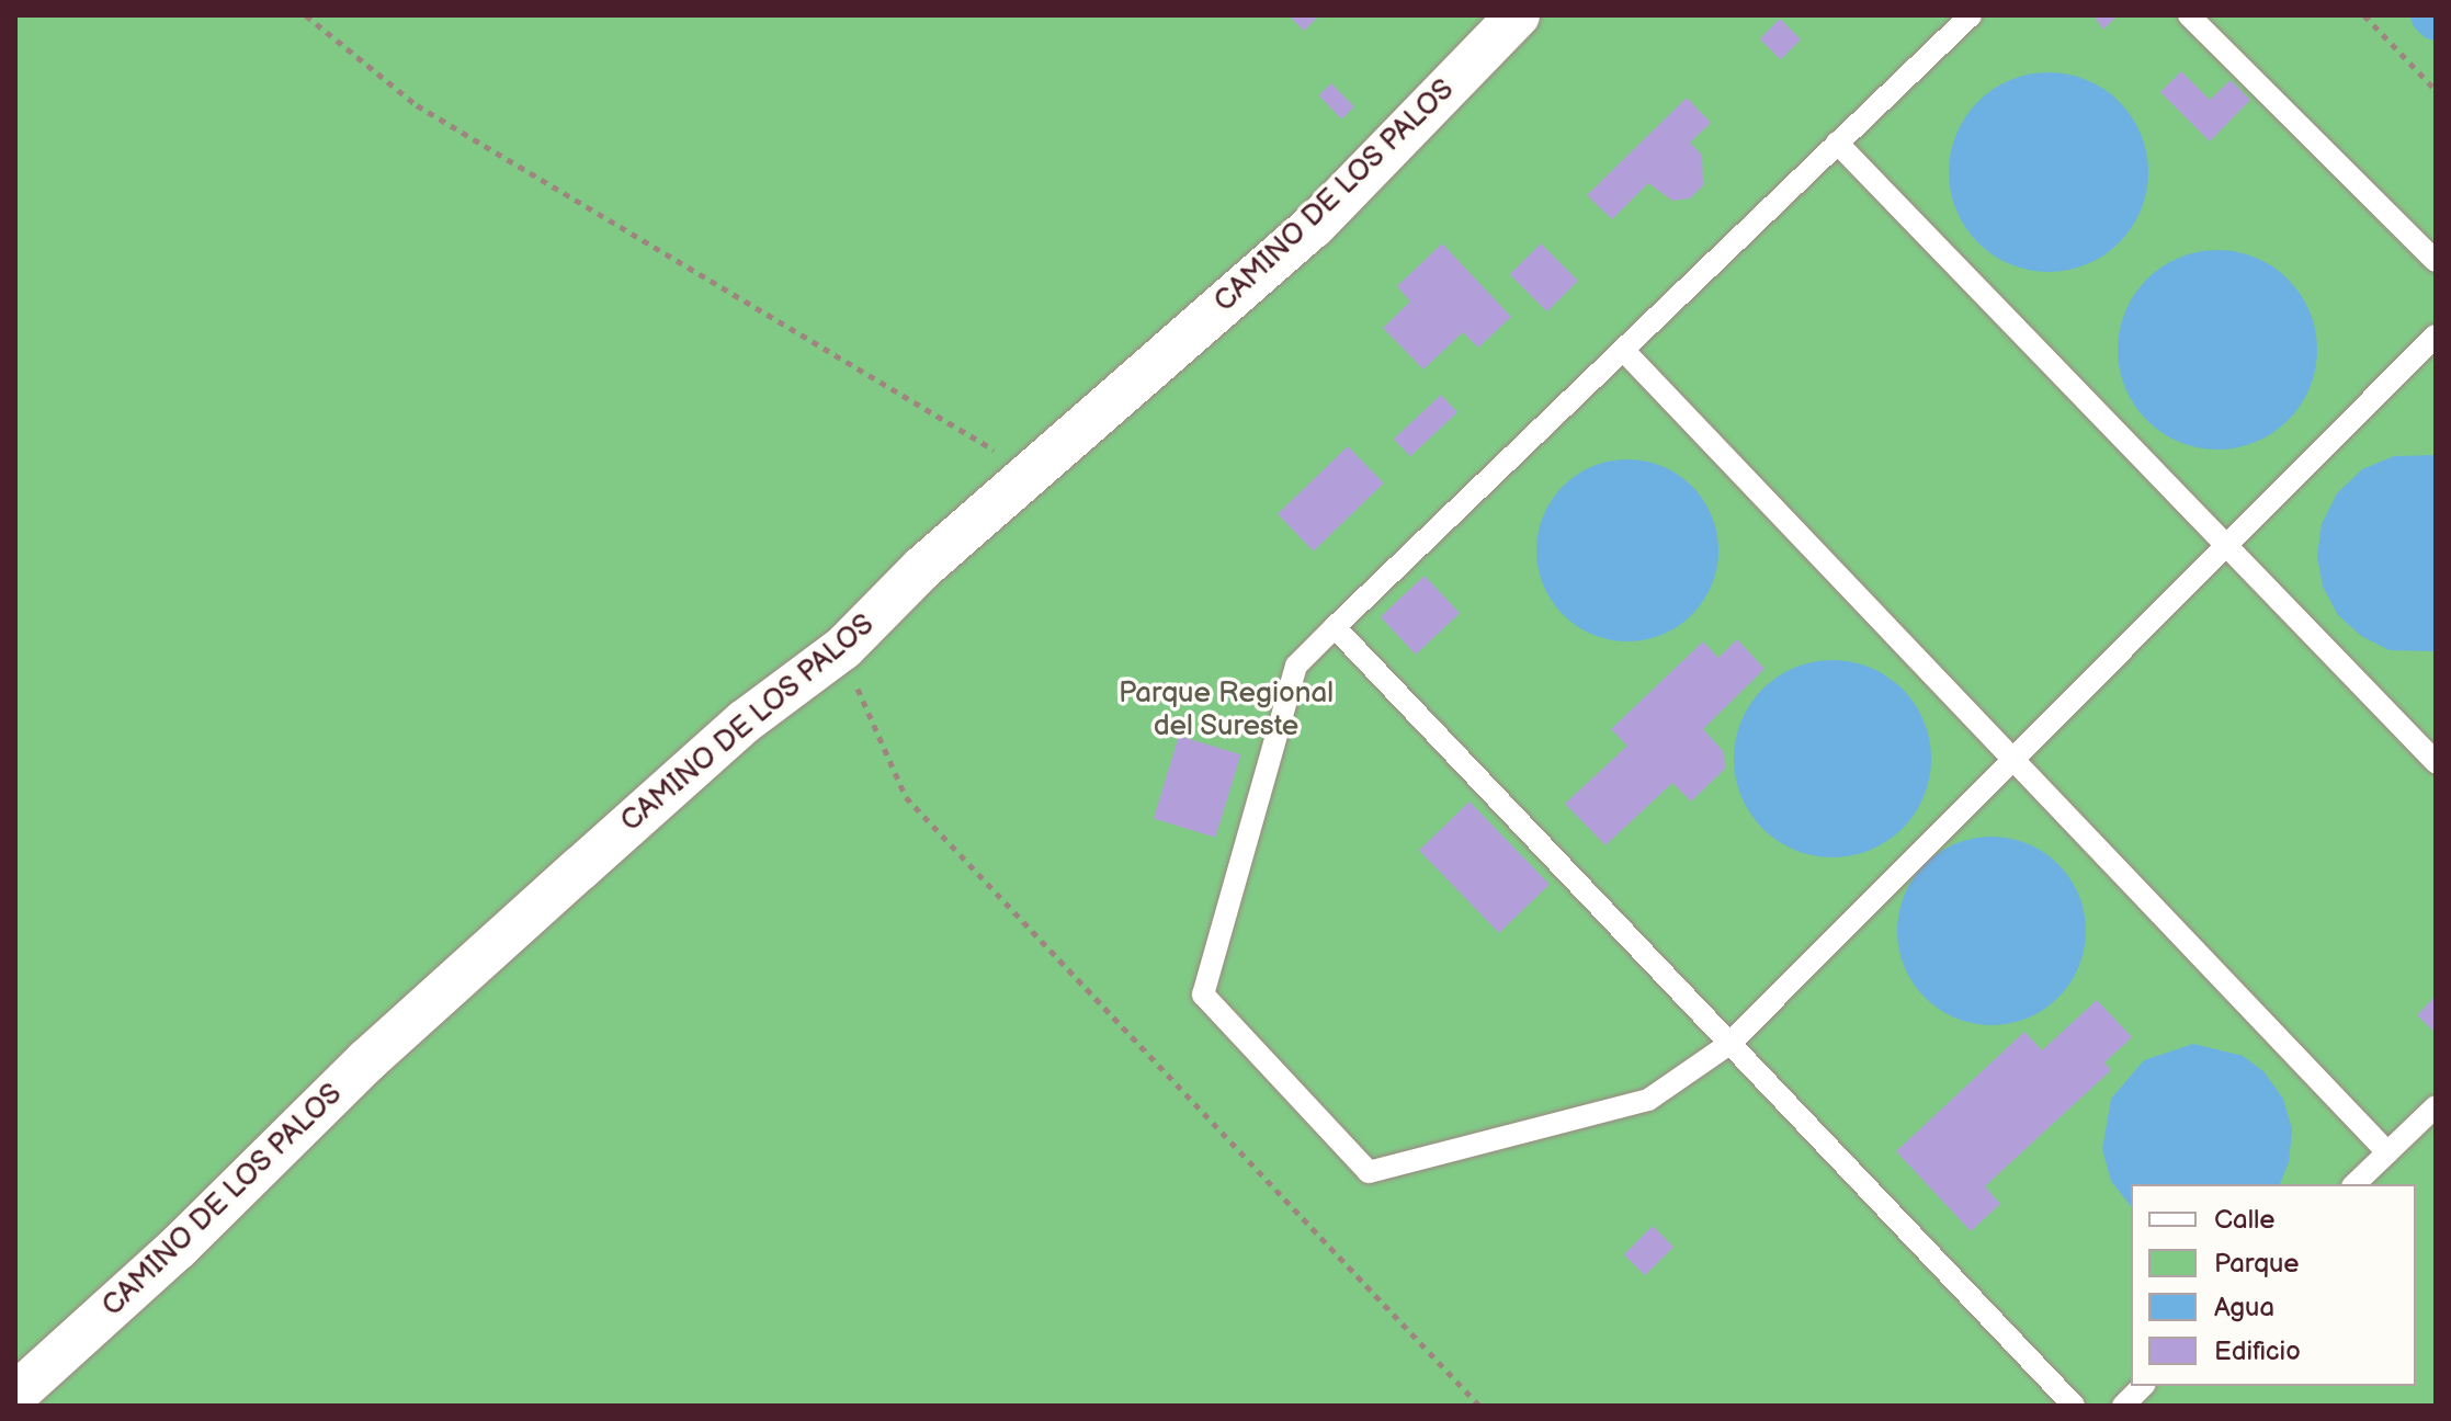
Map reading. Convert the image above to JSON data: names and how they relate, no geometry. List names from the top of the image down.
{
  "streets": {
    "street": ["CAMINO DE LOS PALOS"]
  },
  "parks": ["Parque Regional del Sureste"],
  "legend": [
    "Calle",
    "Parque",
    "Agua",
    "Edificio"
  ]
}
